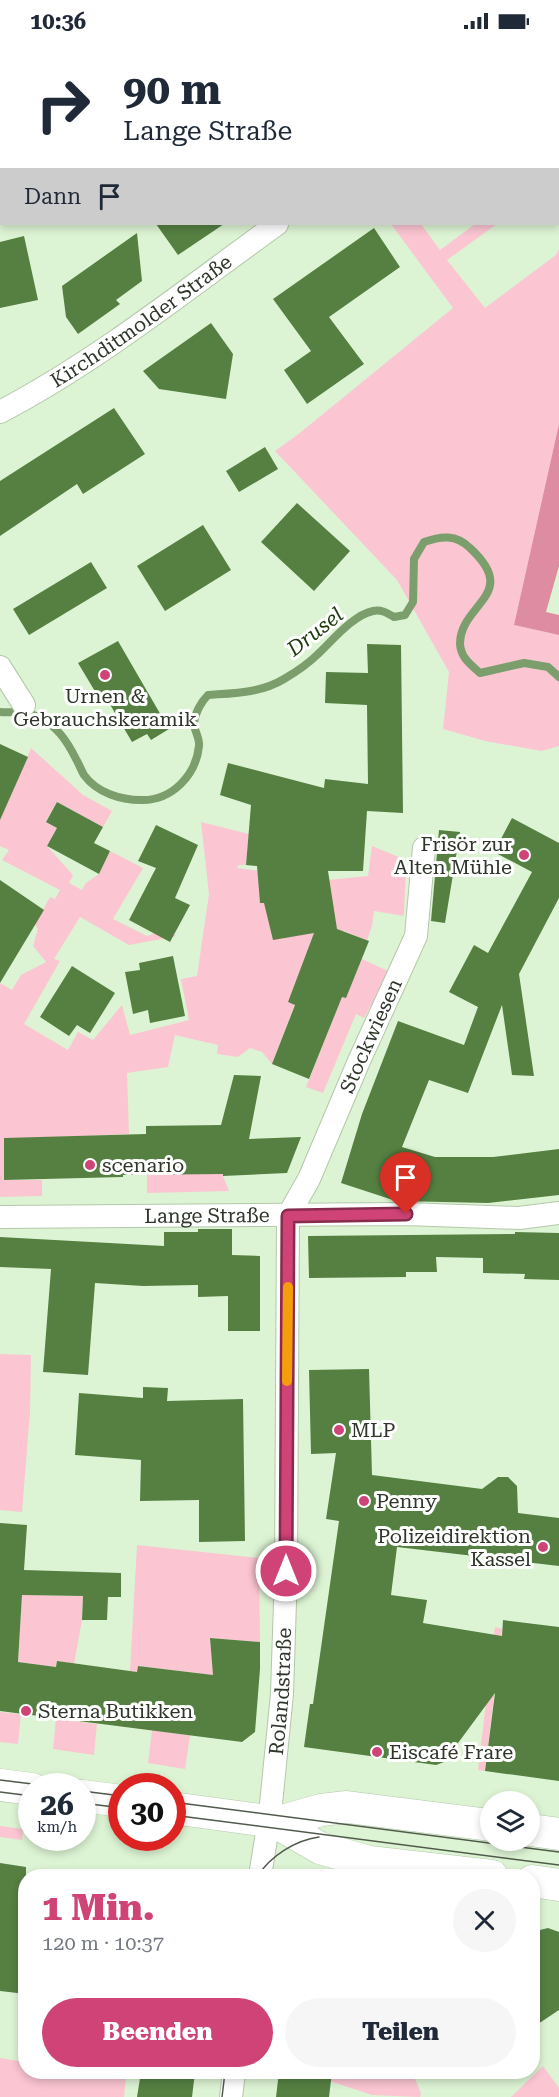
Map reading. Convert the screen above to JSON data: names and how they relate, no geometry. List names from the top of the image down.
{
  "streets": {
    "street": [
      "Kirchditmolder Straße",
      "Stockwiesen",
      "Lange Straße",
      "Rolandstraße"
    ]
  },
  "crossings": [
    ["Stockwiesen", "Lange Straße"],
    ["Stockwiesen", "Rolandstraße"],
    ["Lange Straße", "Rolandstraße"]
  ],
  "water": ["Drusel"],
  "places": [
    "Urnen & Gebrauchskeramik",
    "Frisör zur Alten Mühle",
    "scenario",
    "MLP",
    "Penny",
    "Polizeidirektion Kassel",
    "Sterna Butikken",
    "Eiscafé Frare"
  ],
  "page": {
    "status": "10:36",
    "turn": ["90 m", "Lange Straße"],
    "then": "Dann",
    "speed": "26 km/h",
    "limit": "30",
    "heading": ["1 Min.", "120 m · 10:37"],
    "buttons": ["Beenden", "Teilen"]
  }
}
